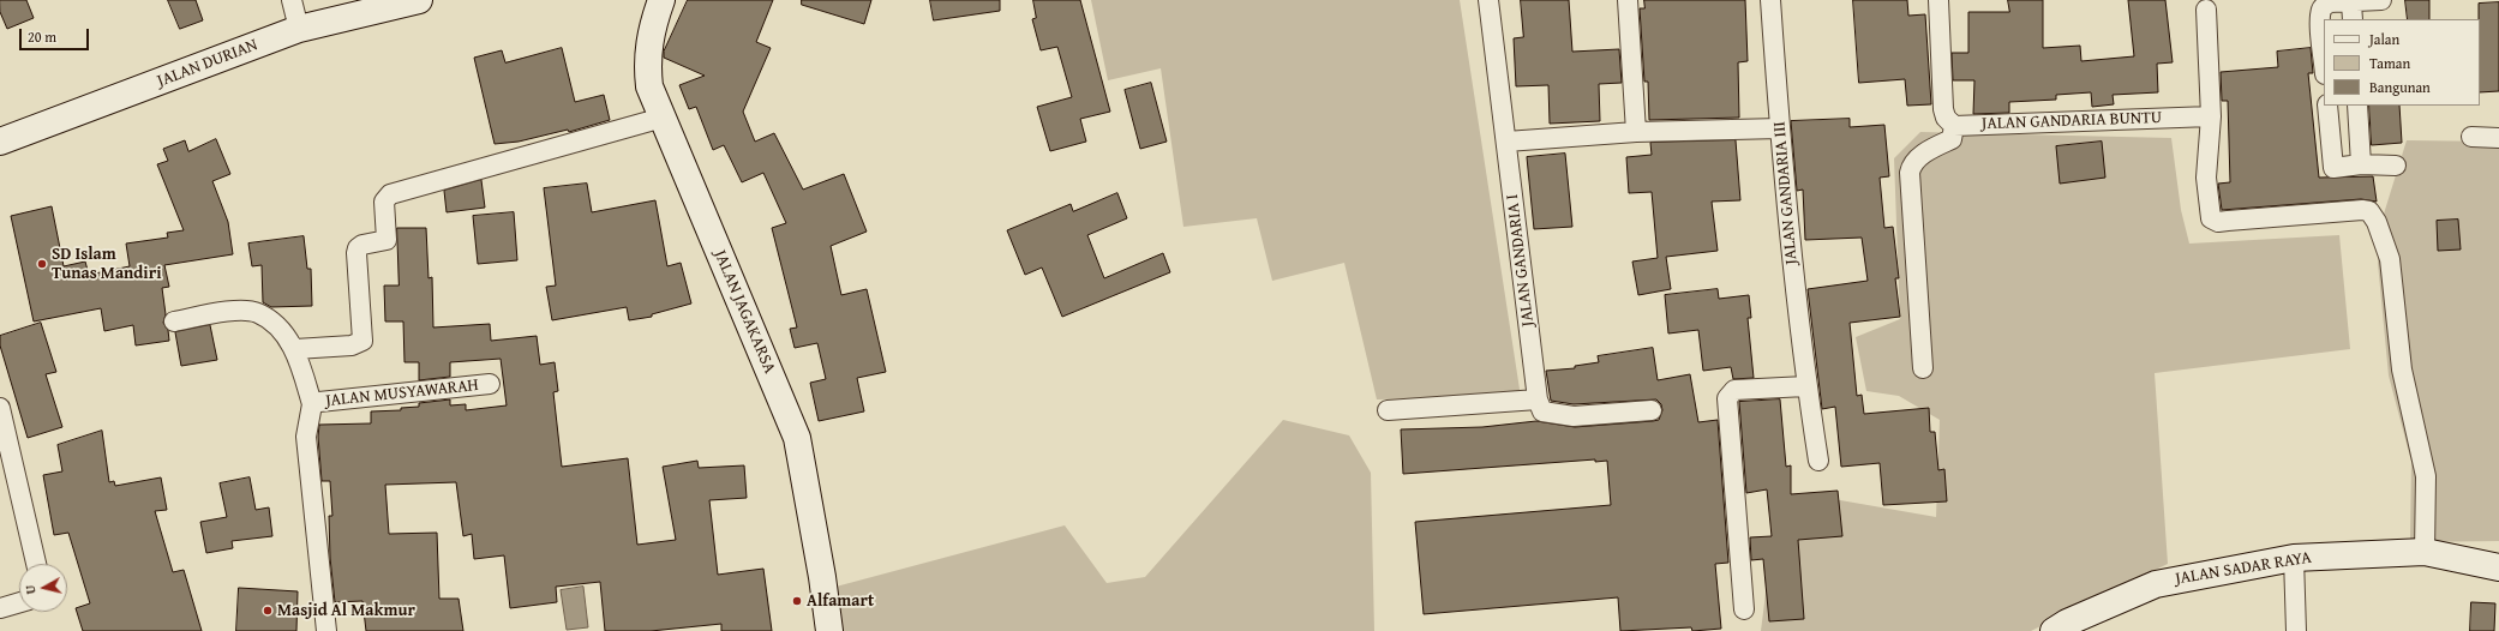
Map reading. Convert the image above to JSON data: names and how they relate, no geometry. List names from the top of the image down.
{
  "streets": {
    "main road": ["JALAN DURIAN", "JALAN JAGAKARSA", "JALAN SADAR RAYA"],
    "street": [
      "JALAN GANDARIA BUNTU",
      "JALAN GANDARIA III",
      "JALAN GANDARIA I",
      "JALAN MUSYAWARAH"
    ]
  },
  "places": ["SD Islam Tunas Mandiri", "Alfamart", "Masjid Al Makmur"],
  "legend": ["Jalan", "Taman", "Bangunan"],
  "scale_bar": "20 m",
  "north": "left"
}
